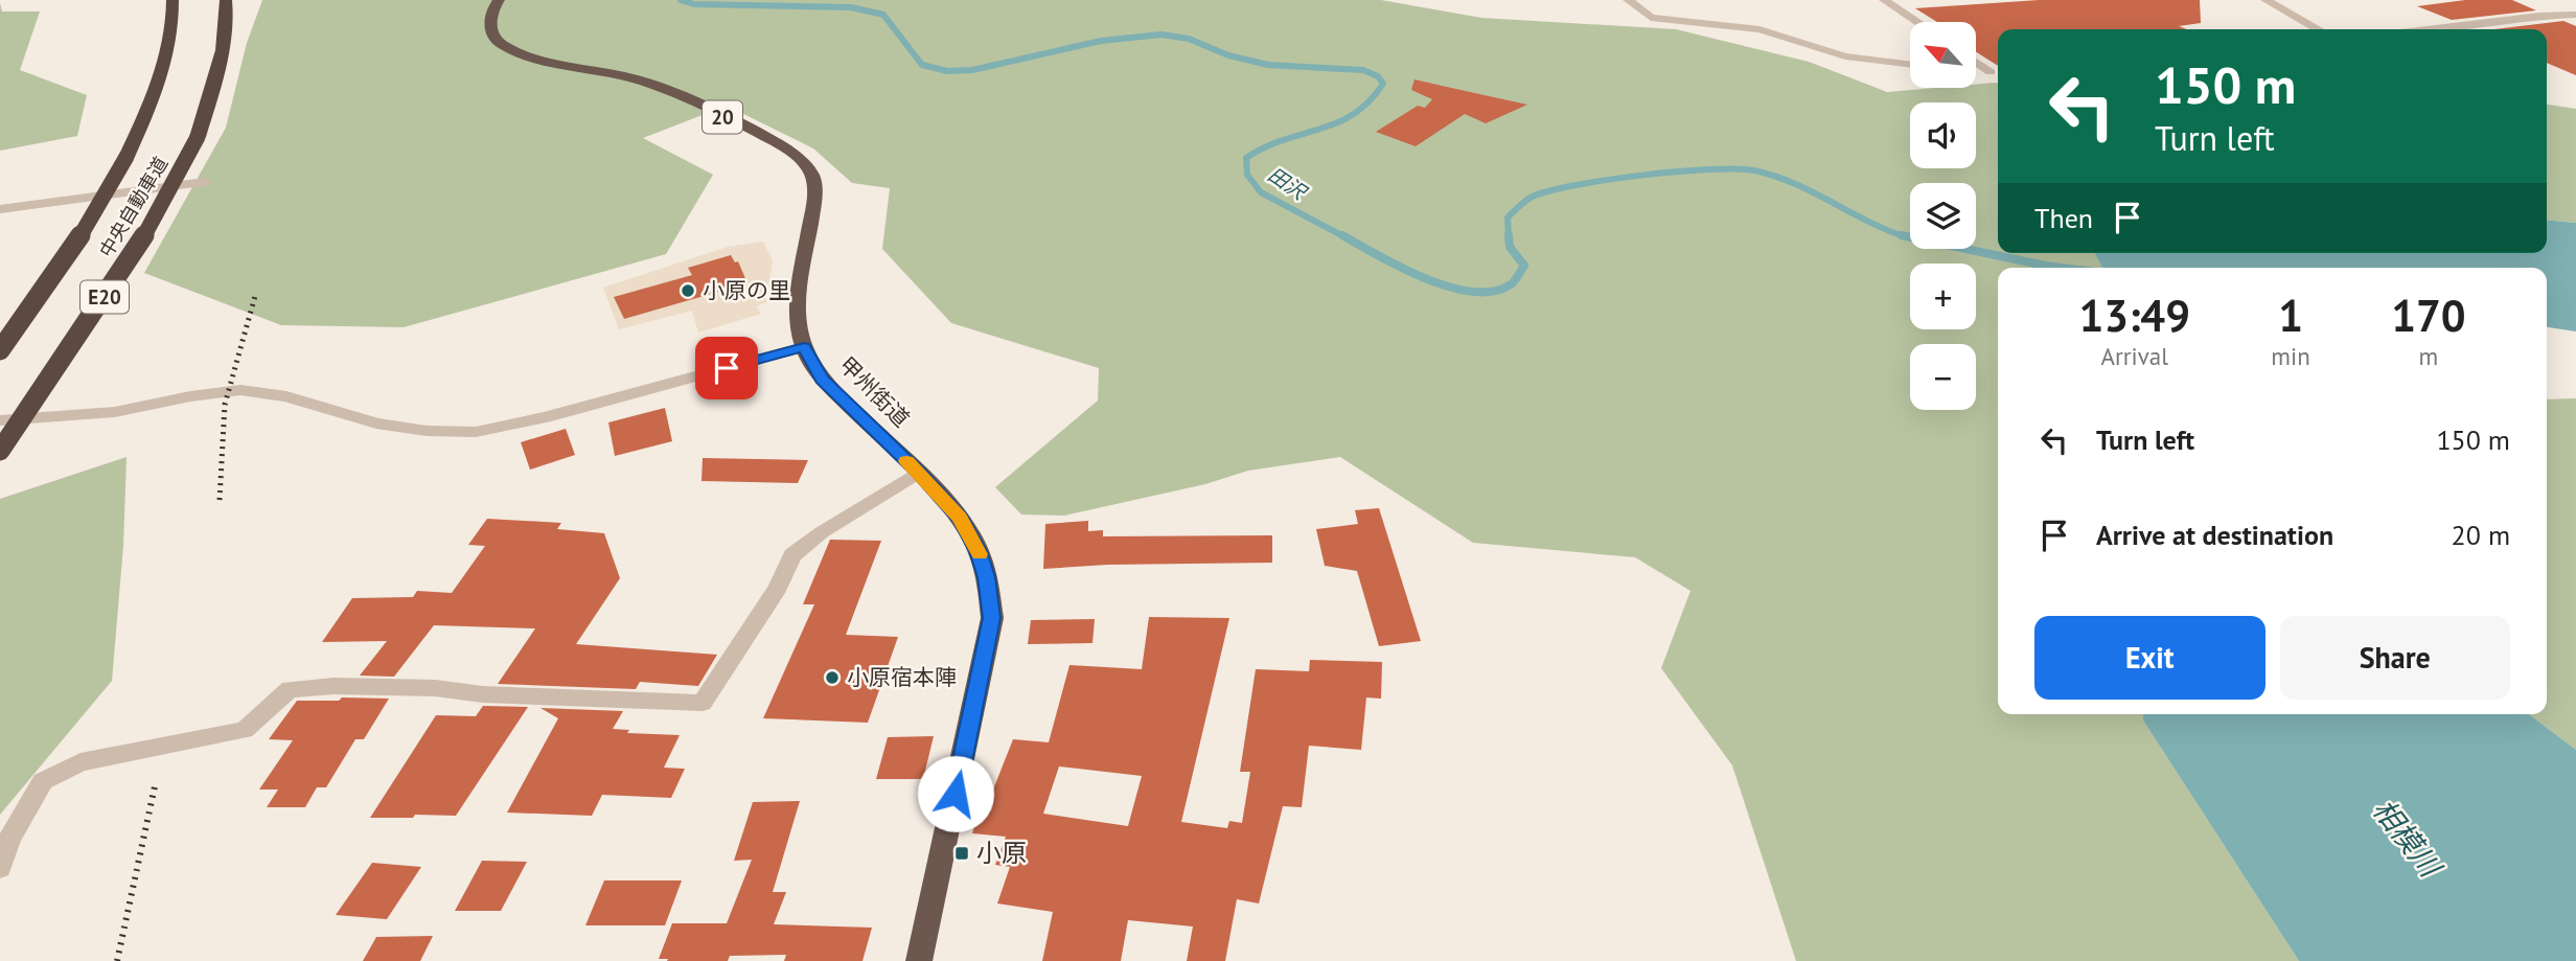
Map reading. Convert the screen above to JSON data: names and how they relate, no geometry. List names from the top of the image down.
{
  "streets": {
    "highway": [
      "20",
      "中央自動車道",
      "E20",
      "甲州街道"
    ]
  },
  "water": ["田沢", "相模川"],
  "places": {
    "other": ["小原の里", "小原宿本陣"],
    "transit": ["小原"]
  },
  "north": "top left",
  "page": {
    "map_buttons": ["+", "−"],
    "turn": ["150 m", "Turn left"],
    "then": "Then",
    "eta": [
      "13:49",
      "Arrival",
      "1",
      "min",
      "170",
      "m"
    ],
    "list": [
      {
        "name": "Turn left",
        "value": "150 m"
      },
      {
        "name": "Arrive at destination",
        "value": "20 m"
      }
    ],
    "buttons": ["Exit", "Share"]
  }
}
